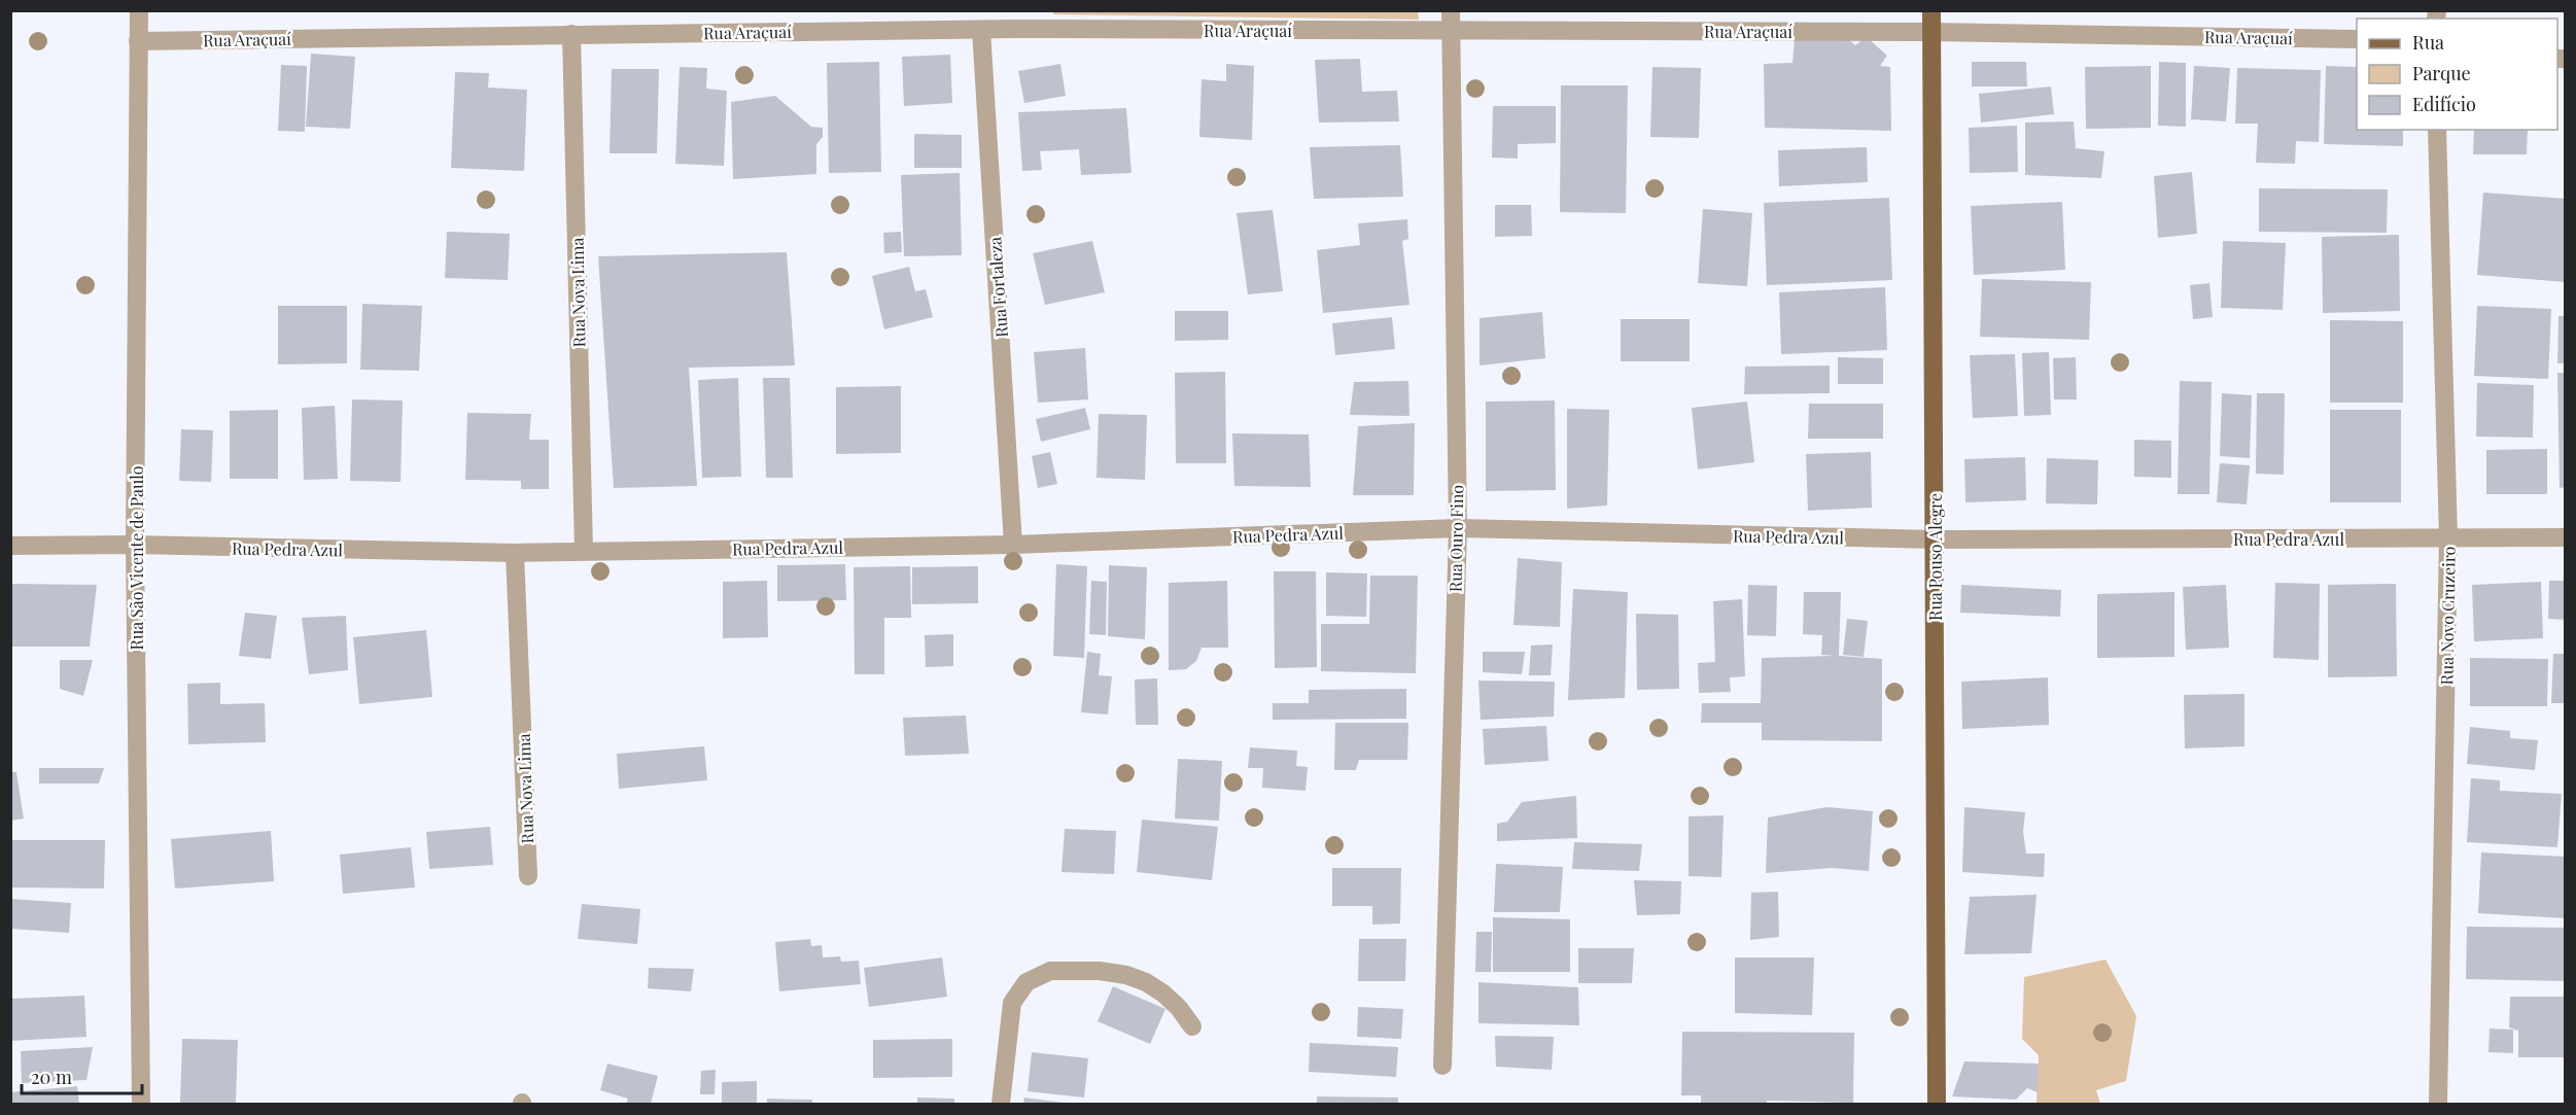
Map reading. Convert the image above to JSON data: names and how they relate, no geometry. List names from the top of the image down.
{
  "streets": {
    "main road": ["Rua Pouso Alegre"],
    "street": [
      "Rua Araçuaí",
      "Rua Fortaleza",
      "Rua Nova Lima",
      "Rua Pedra Azul",
      "Rua Ouro Fino",
      "Rua São Vicente de Paulo",
      "Rua Novo Cruzeiro"
    ]
  },
  "crossings": [
    ["Rua Araçuaí", "Rua Fortaleza"],
    ["Rua Araçuaí", "Rua Nova Lima"],
    ["Rua Araçuaí", "Rua Ouro Fino"],
    ["Rua Araçuaí", "Rua Pouso Alegre"],
    ["Rua Araçuaí", "Rua São Vicente de Paulo"],
    ["Rua Fortaleza", "Rua Pedra Azul"],
    ["Rua Nova Lima", "Rua Pedra Azul"],
    ["Rua Pedra Azul", "Rua Ouro Fino"],
    ["Rua Pedra Azul", "Rua Pouso Alegre"],
    ["Rua Pedra Azul", "Rua São Vicente de Paulo"],
    ["Rua Pedra Azul", "Rua Novo Cruzeiro"]
  ],
  "legend": ["Rua", "Parque", "Edifício"],
  "scale_bar": "20 m"
}
